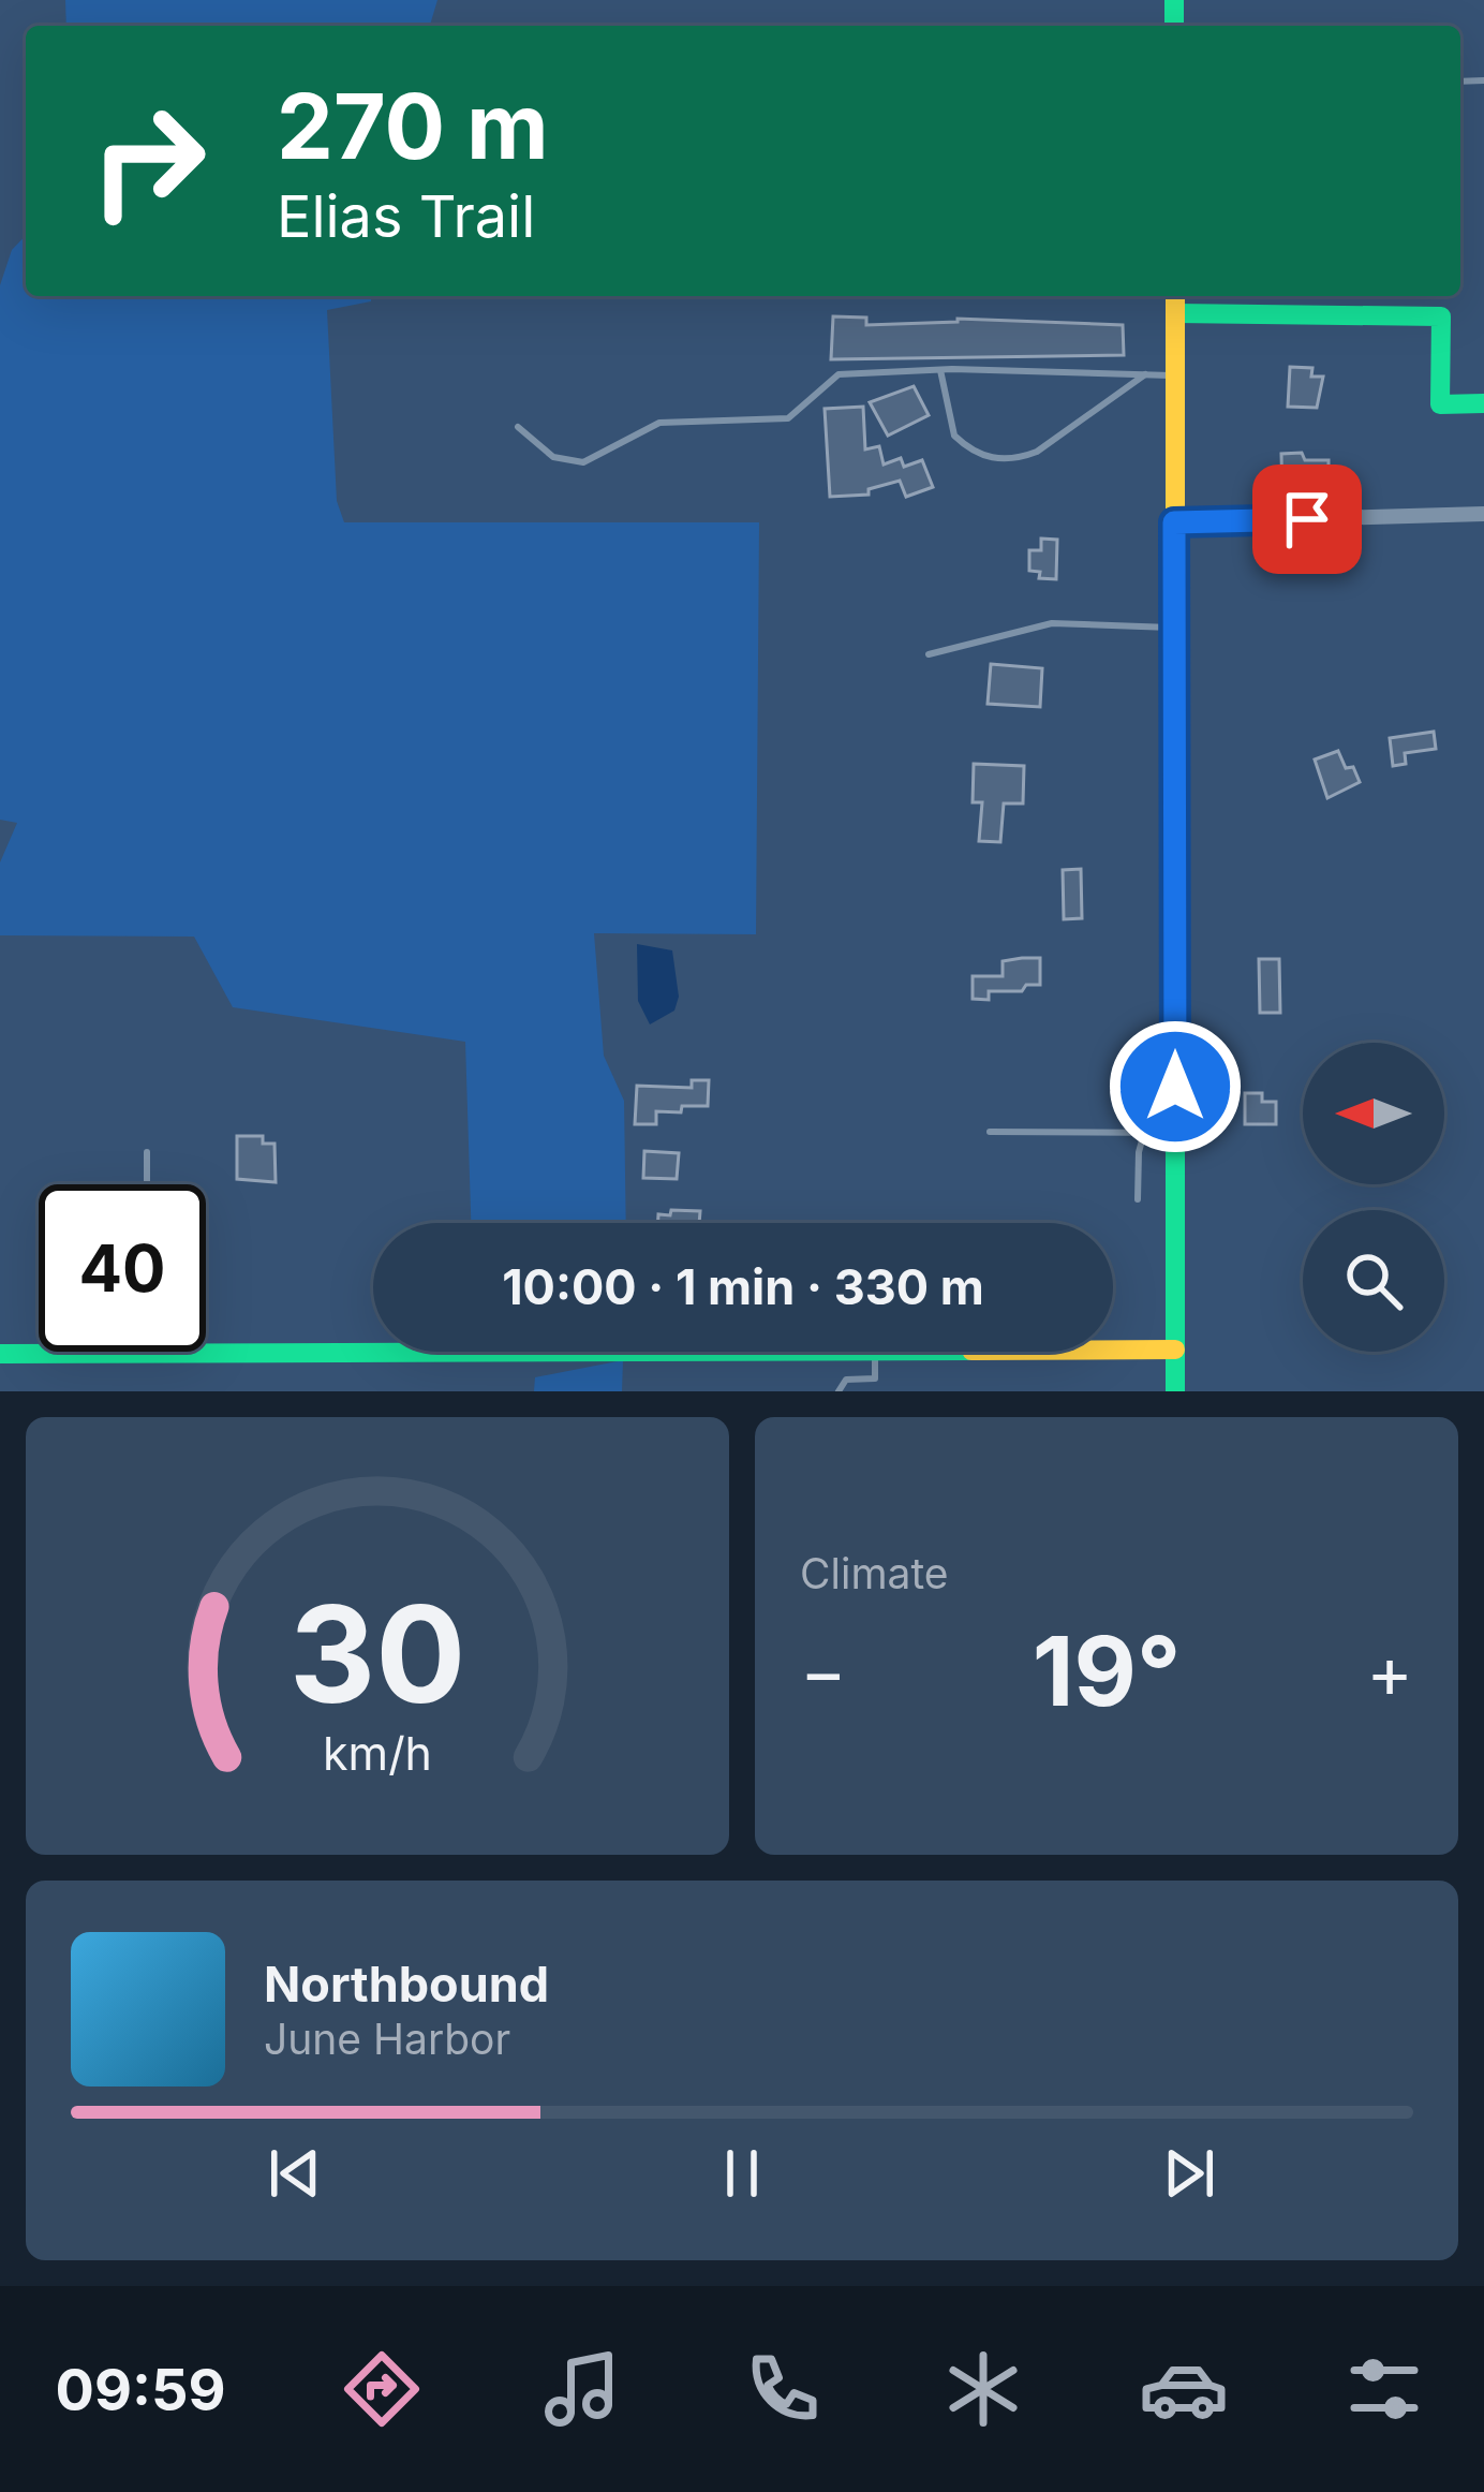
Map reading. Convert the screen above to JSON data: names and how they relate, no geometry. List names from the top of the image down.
{
  "north": "left",
  "page": {
    "turn": ["270 m", "Elias Trail"],
    "limit": "40",
    "trip": "10:00 · 1 min · 330 m",
    "tile": "Climate",
    "heat": ["−", "19°", "+"],
    "song": ["Northbound", "June Harbor"],
    "tabs": "09:59",
    "gauge": ["30", "km/h"]
  }
}
